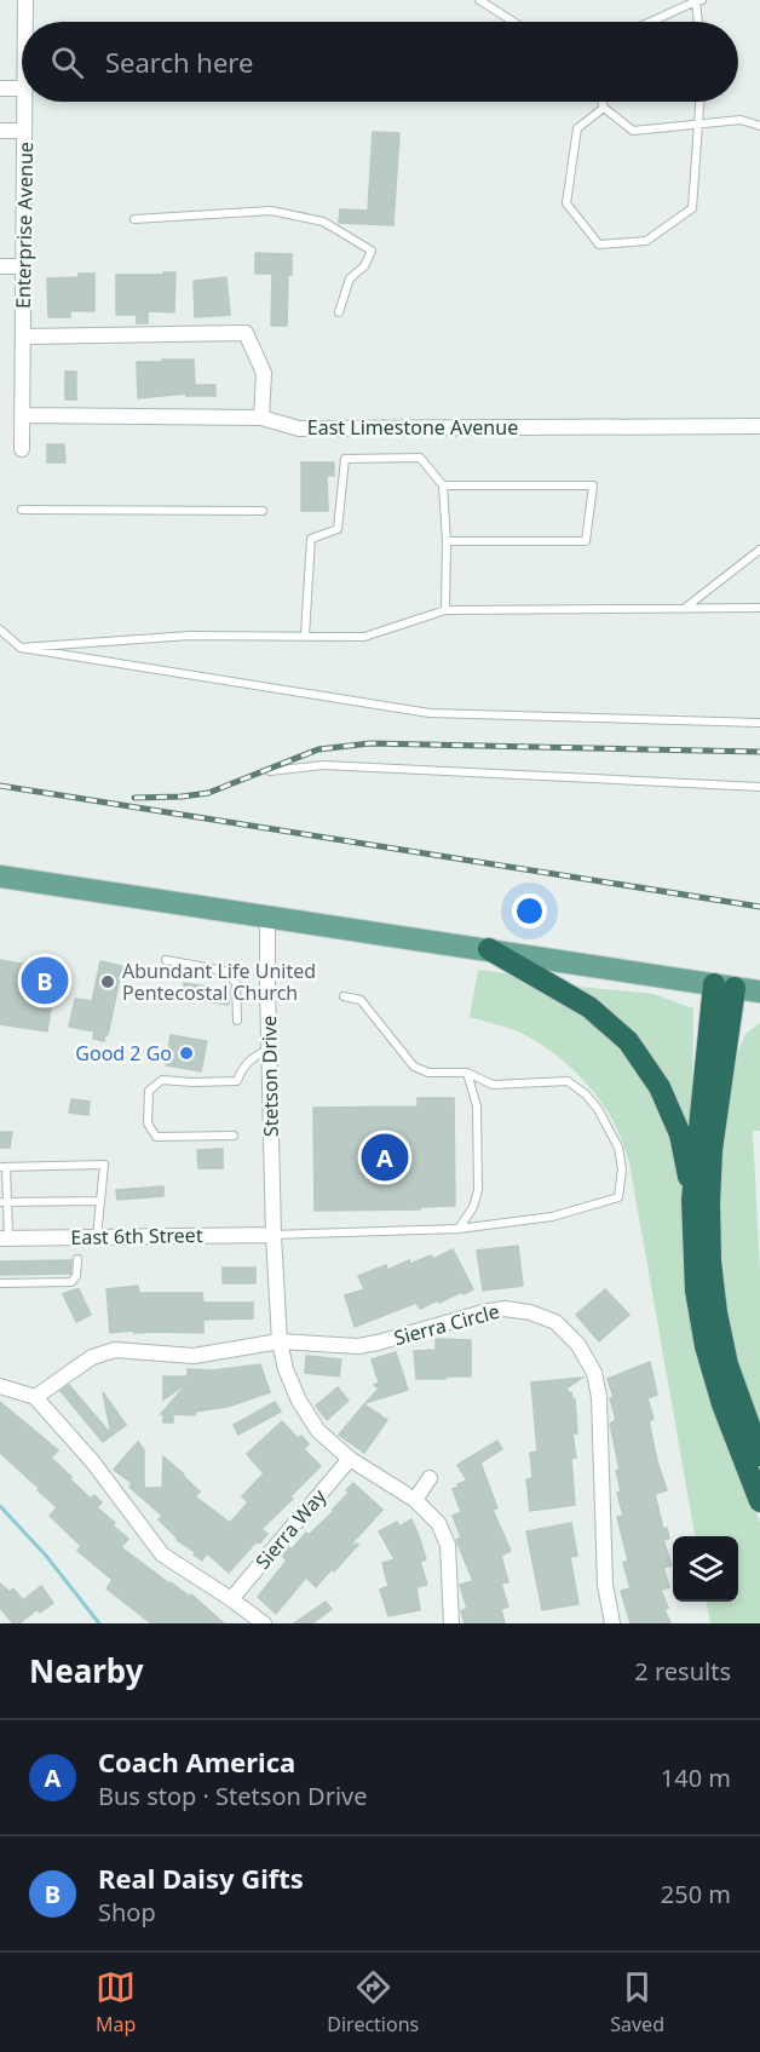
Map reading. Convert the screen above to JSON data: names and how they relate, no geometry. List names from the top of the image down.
{
  "streets": {
    "street": [
      "Enterprise Avenue",
      "East Limestone Avenue",
      "Stetson Drive",
      "East 6th Street",
      "Sierra Circle",
      "Sierra Way"
    ]
  },
  "crossings": [
    ["Enterprise Avenue", "East Limestone Avenue"],
    ["Stetson Drive", "East 6th Street"],
    ["Stetson Drive", "Sierra Circle"],
    ["Stetson Drive", "Sierra Way"]
  ],
  "places": ["Abundant Life United Pentecostal Church", "Good 2 Go"],
  "page": {
    "search": "Search here",
    "pins": ["B", "A"],
    "heading": ["Nearby", "2 results"],
    "list": [
      {
        "mark": "A",
        "name": "Coach America",
        "note": "Bus stop · Stetson Drive",
        "value": "140 m"
      },
      {
        "mark": "B",
        "name": "Real Daisy Gifts",
        "note": "Shop",
        "value": "250 m"
      }
    ],
    "nav": ["Map", "Directions", "Saved"]
  }
}
